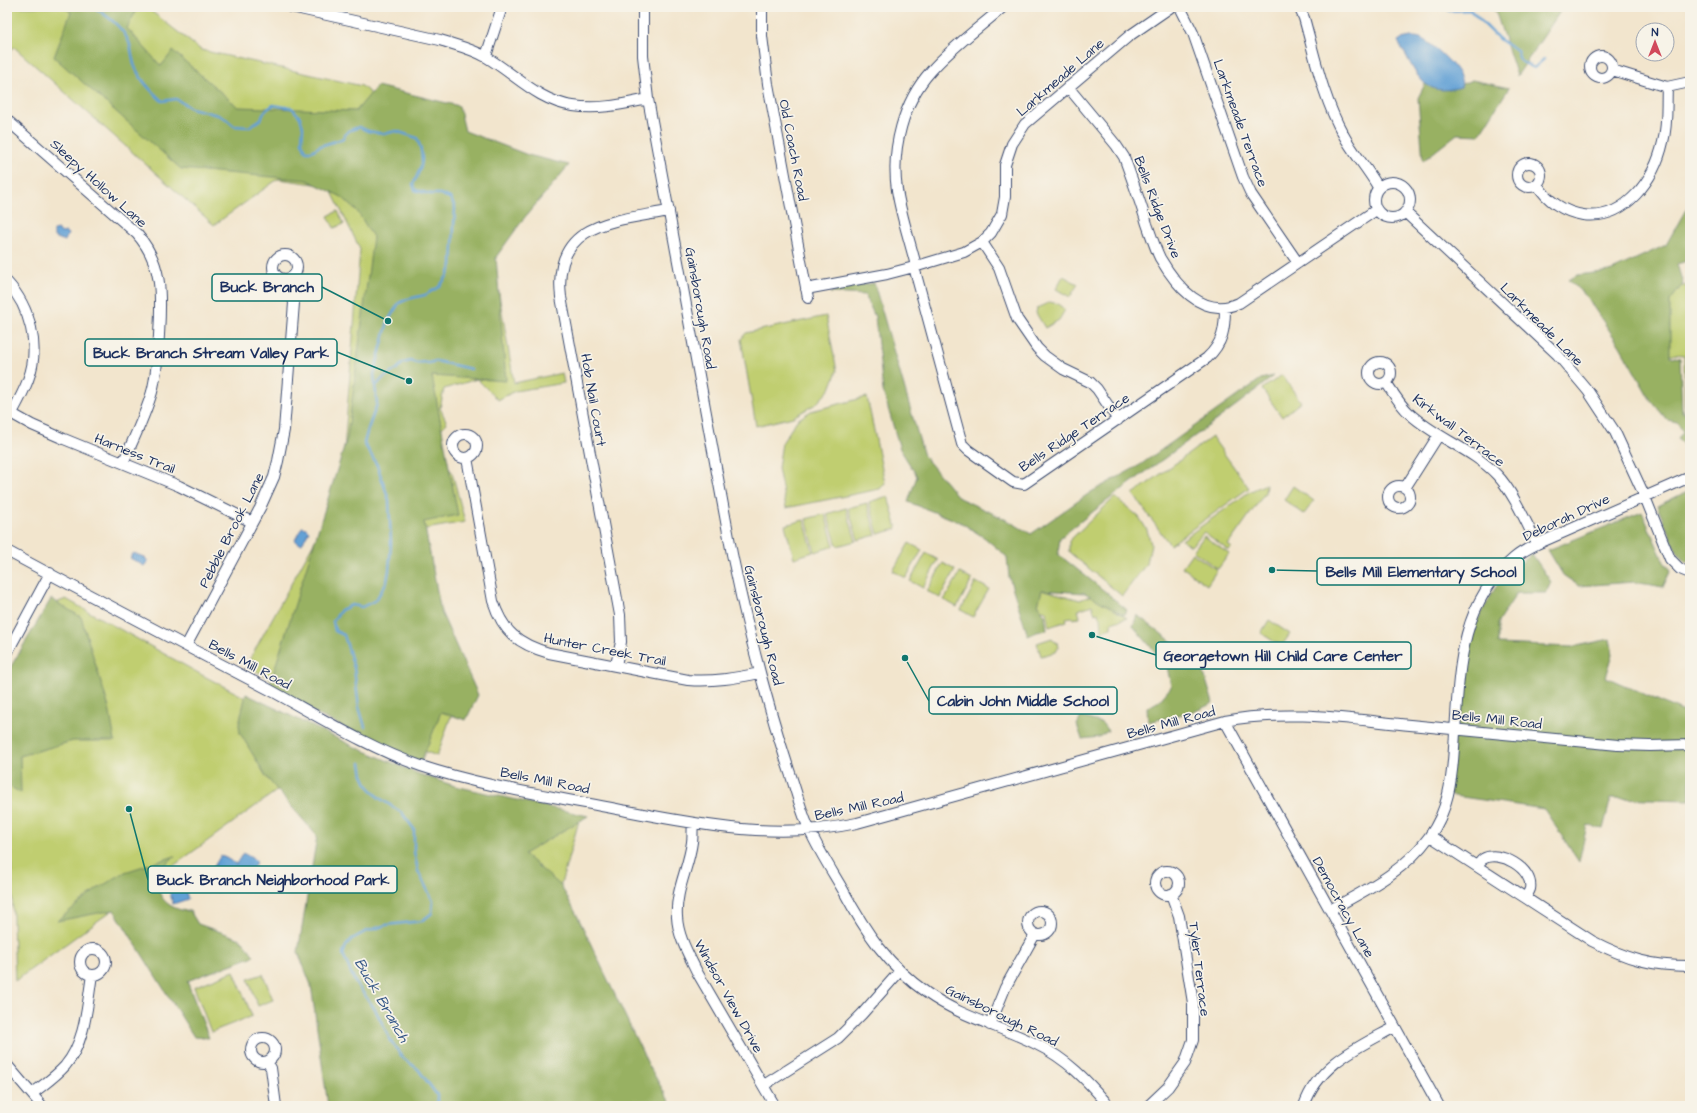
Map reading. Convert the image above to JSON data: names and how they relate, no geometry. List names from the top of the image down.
{
  "streets": {
    "street": [
      "Larkmeade Lane",
      "Larkmeade Terrace",
      "Old Coach Road",
      "Sleepy Hollow Lane",
      "Bells Ridge Drive",
      "Gainsborough Road",
      "Hob Nail Court",
      "Kirkwall Terrace",
      "Bells Ridge Terrace",
      "Harness Trail",
      "Deborah Drive",
      "Pebble Brook Lane",
      "Hunter Creek Trail",
      "Bells Mill Road",
      "Democracy Lane",
      "Tyler Terrace",
      "Windsor View Drive"
    ]
  },
  "crossings": [
    ["Larkmeade Lane", "Old Coach Road"],
    ["Larkmeade Lane", "Bells Ridge Drive"],
    ["Larkmeade Lane", "Bells Ridge Terrace"],
    ["Larkmeade Lane", "Deborah Drive"],
    ["Sleepy Hollow Lane", "Harness Trail"],
    ["Bells Ridge Drive", "Bells Ridge Terrace"],
    ["Gainsborough Road", "Hob Nail Court"],
    ["Gainsborough Road", "Hunter Creek Trail"],
    ["Gainsborough Road", "Bells Mill Road"],
    ["Hob Nail Court", "Hunter Creek Trail"],
    ["Kirkwall Terrace", "Deborah Drive"],
    ["Harness Trail", "Pebble Brook Lane"],
    ["Deborah Drive", "Bells Mill Road"],
    ["Deborah Drive", "Democracy Lane"],
    ["Pebble Brook Lane", "Bells Mill Road"],
    ["Bells Mill Road", "Democracy Lane"],
    ["Bells Mill Road", "Windsor View Drive"]
  ],
  "water": ["Buck Branch"],
  "places": [
    "Buck Branch",
    "Buck Branch Stream Valley Park",
    "Bells Mill Elementary School",
    "Georgetown Hill Child Care Center",
    "Cabin John Middle School",
    "Buck Branch Neighborhood Park"
  ],
  "north": "top"
}
